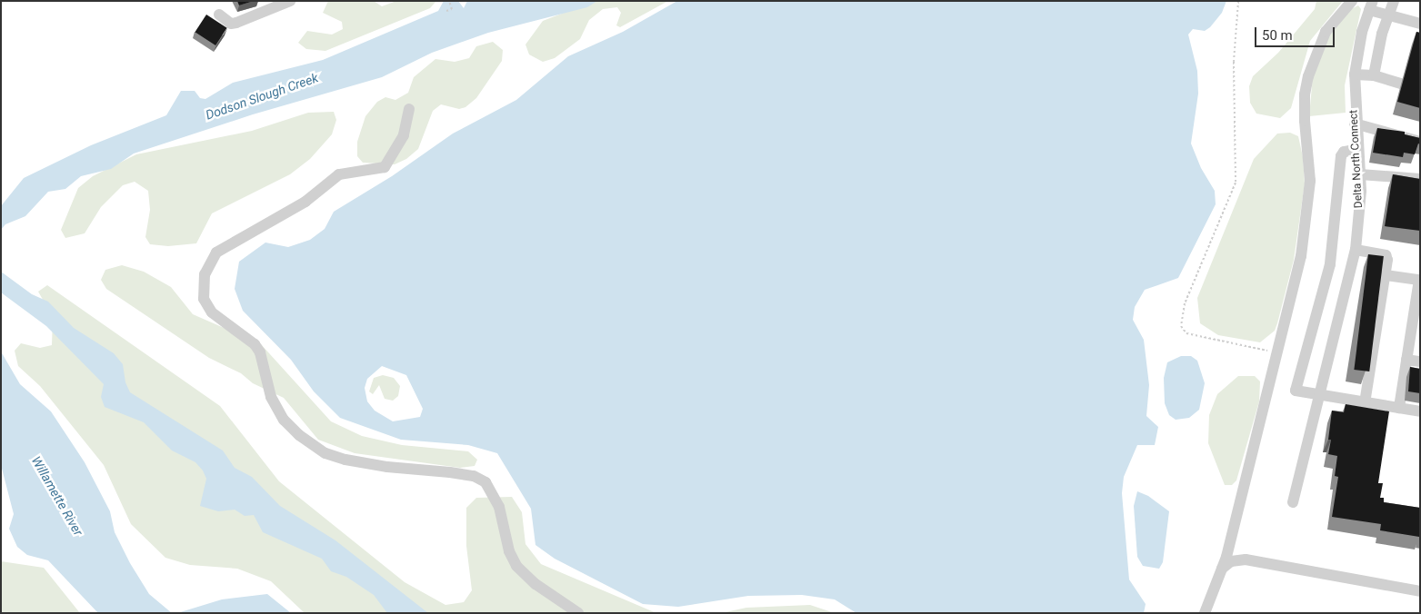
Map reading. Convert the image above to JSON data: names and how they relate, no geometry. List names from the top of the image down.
{
  "streets": {
    "street": ["Delta North Connect"]
  },
  "water": ["Dodson Slough Creek", "Willamette River"],
  "scale_bar": "50 m"
}
